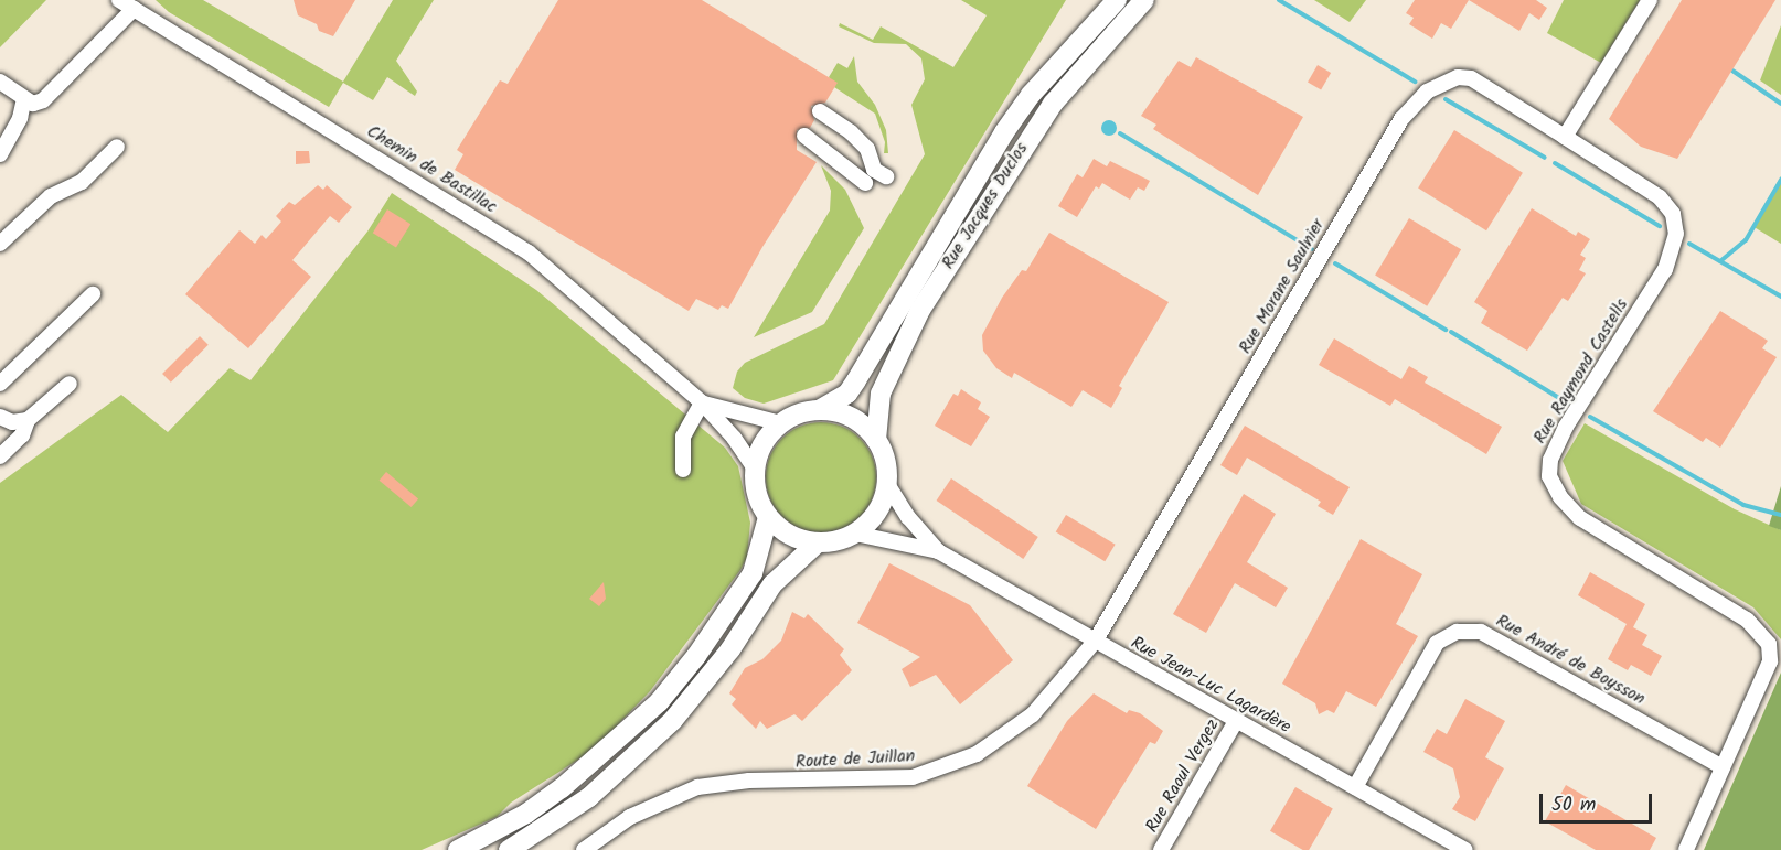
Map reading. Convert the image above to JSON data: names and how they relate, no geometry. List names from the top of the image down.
{
  "streets": {
    "main road": ["Rue Jacques Duclos"],
    "street": [
      "Chemin de Bastillac",
      "Rue Morane Saulnier",
      "Rue Raymond Castells",
      "Rue André de Boysson",
      "Rue Jean-Luc Lagardère",
      "Route de Juillan",
      "Rue Raoul Vergez"
    ]
  },
  "crossings": [
    ["Chemin de Bastillac", "Rue Jacques Duclos"],
    ["Chemin de Bastillac", "Rue Jean-Luc Lagardère"],
    ["Rue Jacques Duclos", "Rue Jean-Luc Lagardère"],
    ["Rue Morane Saulnier", "Rue Raymond Castells"],
    ["Rue Morane Saulnier", "Rue Jean-Luc Lagardère"],
    ["Rue Morane Saulnier", "Route de Juillan"],
    ["Rue Raymond Castells", "Rue André de Boysson"],
    ["Rue André de Boysson", "Rue Jean-Luc Lagardère"],
    ["Rue Jean-Luc Lagardère", "Route de Juillan"],
    ["Rue Jean-Luc Lagardère", "Rue Raoul Vergez"]
  ],
  "scale_bar": "50 m"
}
